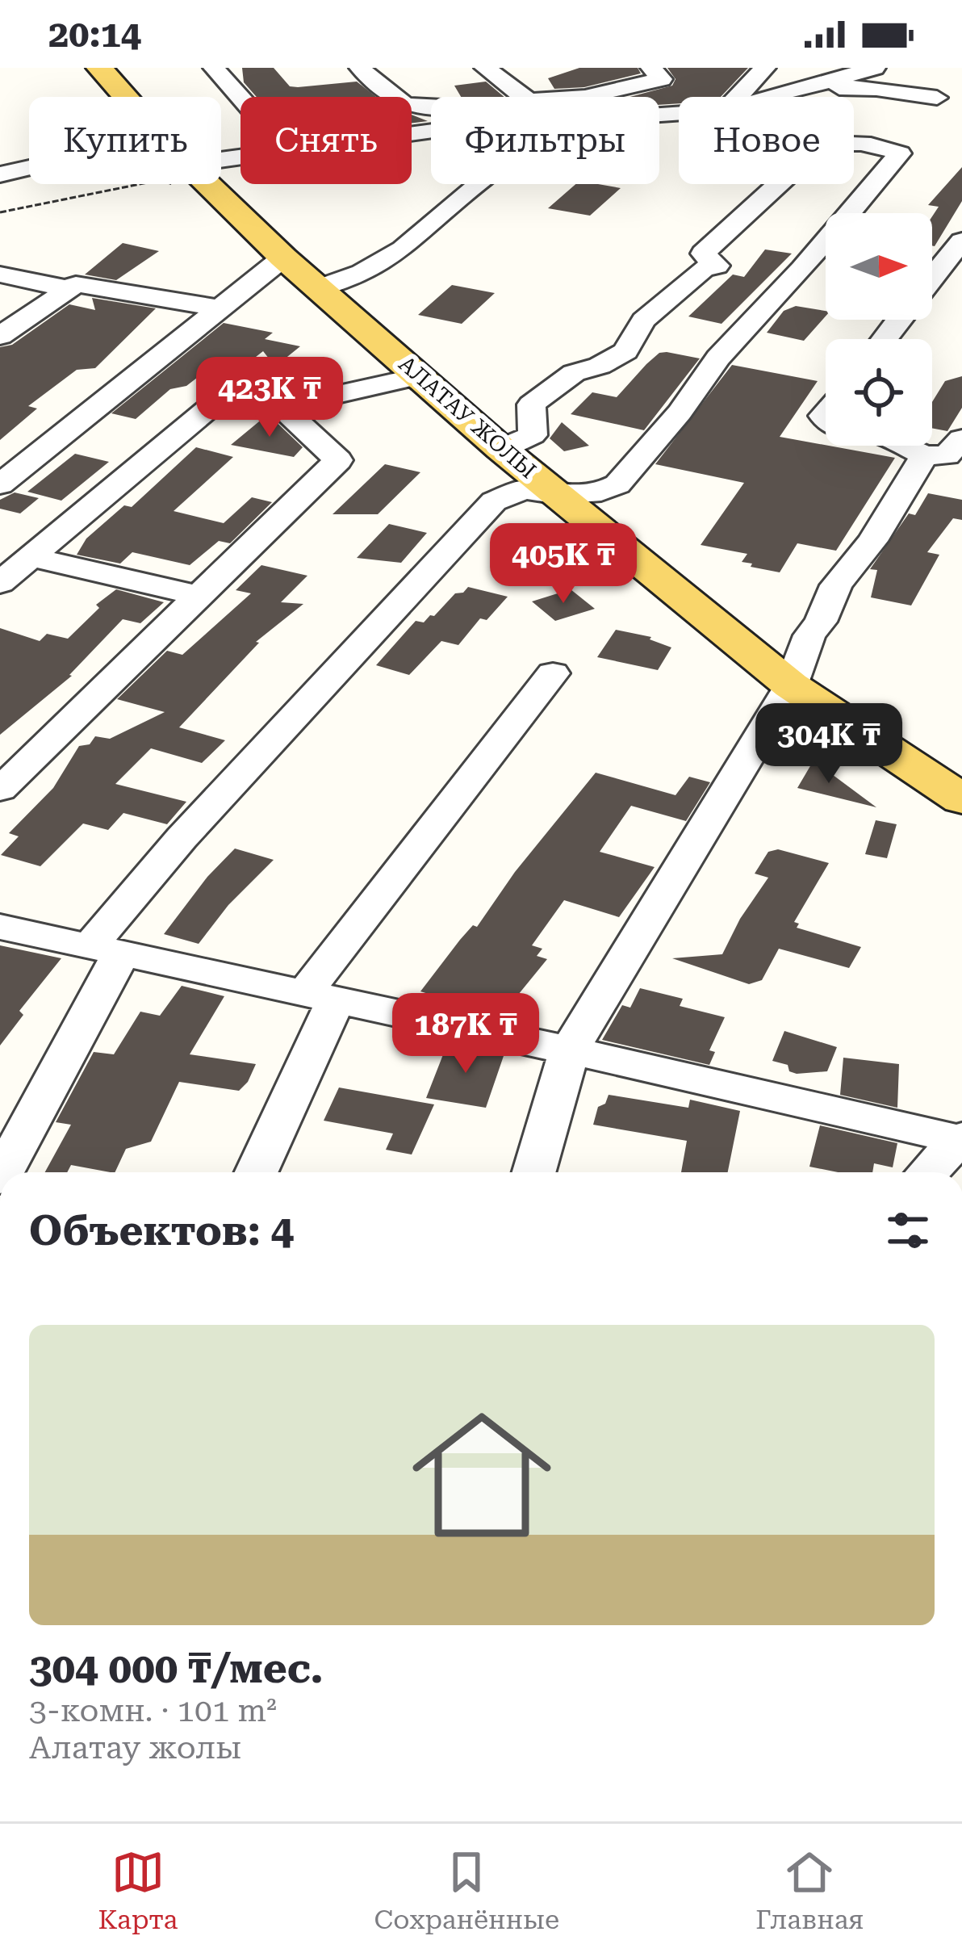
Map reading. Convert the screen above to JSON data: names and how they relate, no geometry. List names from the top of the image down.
{
  "streets": {
    "main road": ["АЛАТАУ ЖОЛЫ"]
  },
  "north": "right",
  "page": {
    "status": "20:14",
    "chip": [
      "Купить",
      "Снять",
      "Фильтры",
      "Новое"
    ],
    "price": [
      "423K ₸",
      "405K ₸",
      "304K ₸",
      "187K ₸"
    ],
    "heading": "Объектов: 4",
    "list": [
      {
        "name": "304 000 ₸/мес.",
        "note": "3-комн. · 101 m² · Алатау жолы"
      }
    ],
    "tabs": ["Карта", "Сохранённые", "Главная"]
  }
}
